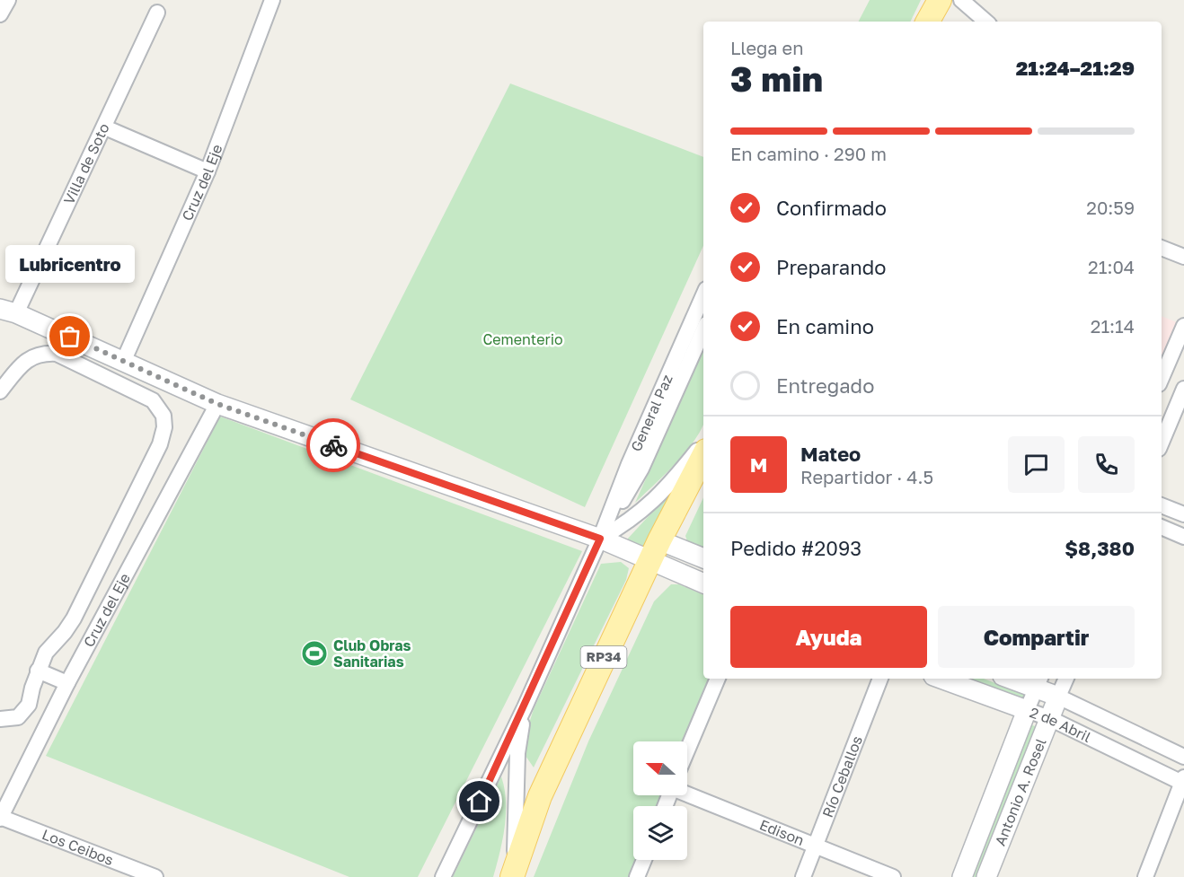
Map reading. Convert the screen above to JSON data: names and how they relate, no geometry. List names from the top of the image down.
{
  "streets": {
    "main road": ["RP34"],
    "street": [
      "Villa de Soto",
      "Cruz del Eje",
      "General Paz",
      "2 de Abril",
      "Río Ceballos",
      "Antonio A. Rosel",
      "Edison",
      "Los Ceibos"
    ]
  },
  "crossings": [
    ["Cruz del Eje", "Los Ceibos"],
    ["2 de Abril", "Antonio A. Rosel"],
    ["Río Ceballos", "Edison"]
  ],
  "parks": ["Cementerio"],
  "places": {
    "other": ["Lubricentro"],
    "sports": ["Club Obras Sanitarias"]
  },
  "north": "left",
  "page": {
    "heading": ["3 min", "Llega en", "21:24–21:29"],
    "panel": [
      "Mateo",
      "Repartidor · 4.5",
      "Pedido #2093",
      "$8,380"
    ],
    "bar": "En camino · 290 m",
    "list": [
      ["Confirmado", "20:59"],
      ["Preparando", "21:04"],
      ["En camino", "21:14"],
      "Entregado"
    ],
    "bubble": "Lubricentro",
    "round": "M",
    "buttons": ["Ayuda", "Compartir"]
  }
}
